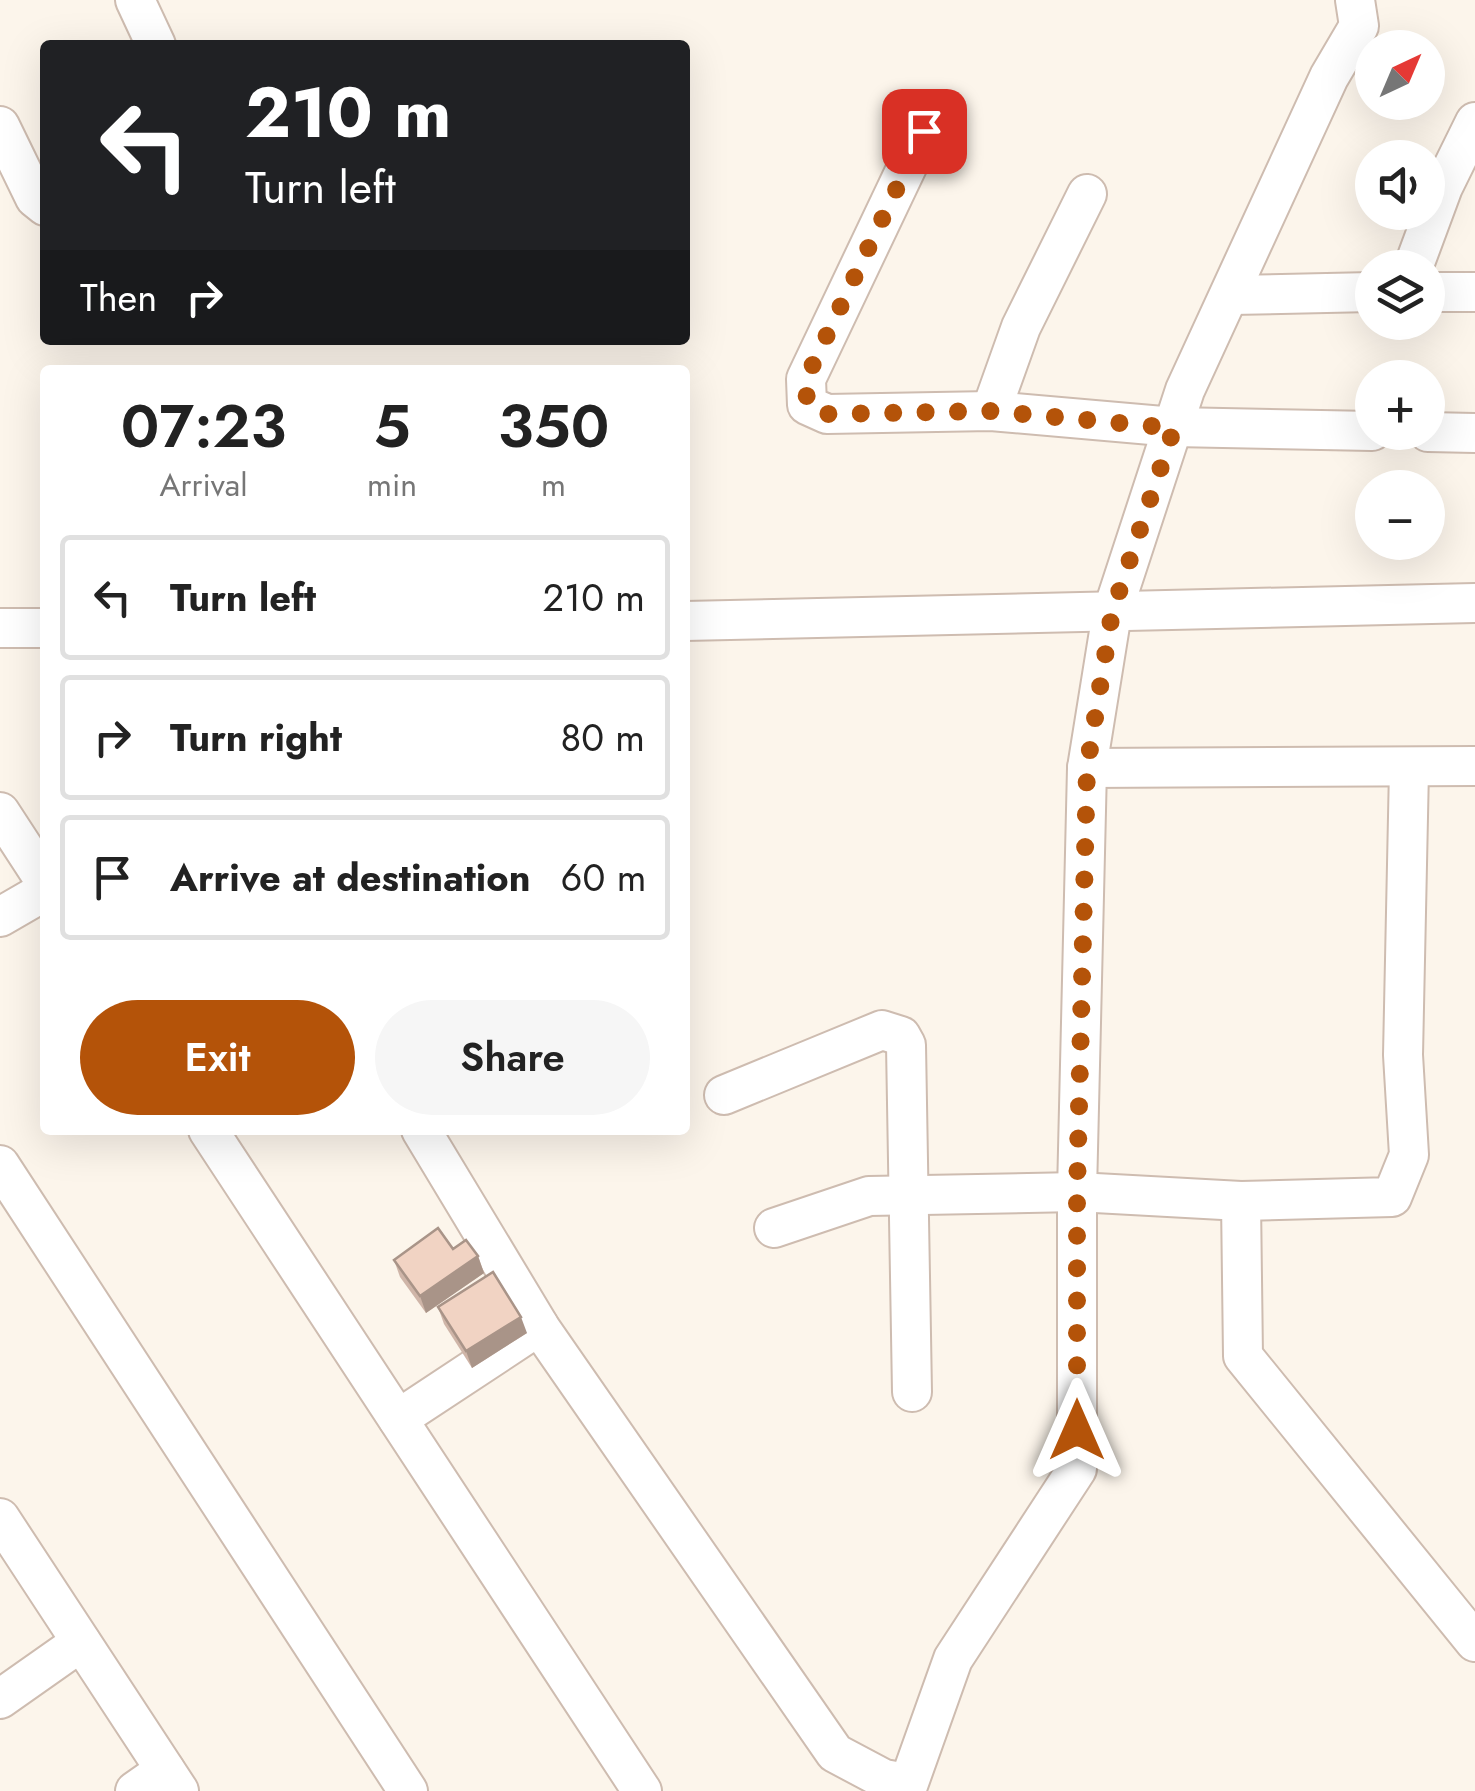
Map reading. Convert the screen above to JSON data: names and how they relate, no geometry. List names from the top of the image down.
{
  "north": "top right",
  "page": {
    "map_buttons": ["+", "−"],
    "turn": ["210 m", "Turn left"],
    "then": "Then",
    "eta": [
      "07:23",
      "Arrival",
      "5",
      "min",
      "350",
      "m"
    ],
    "list": [
      {
        "name": "Turn left",
        "value": "210 m"
      },
      {
        "name": "Turn right",
        "value": "80 m"
      },
      {
        "name": "Arrive at destination",
        "value": "60 m"
      }
    ],
    "buttons": ["Exit", "Share"]
  }
}
